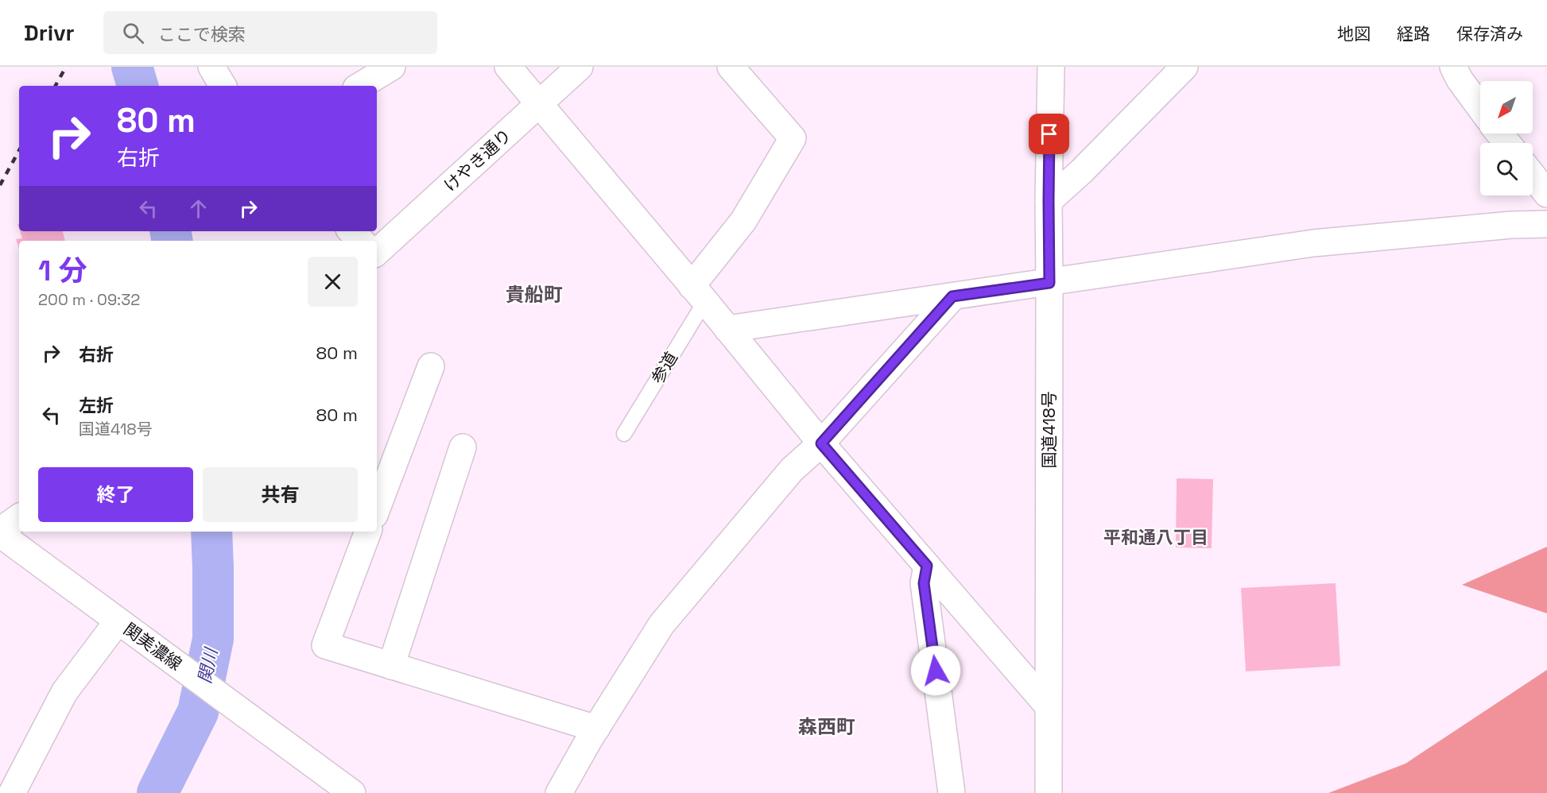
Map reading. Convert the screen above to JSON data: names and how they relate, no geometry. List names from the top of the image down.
{
  "streets": {
    "main road": ["けやき通り", "国道418号", "関美濃線"],
    "lane": ["参道"]
  },
  "districts": ["貴船町", "平和通八丁目", "森西町"],
  "water": ["関川"],
  "north": "bottom left",
  "page": {
    "header": "Drivr",
    "search": "ここで検索",
    "nav": ["地図", "経路", "保存済み"],
    "turn": ["80 m", "右折"],
    "heading": ["1 分", "200 m · 09:32"],
    "list": [
      {
        "name": "右折",
        "value": "80 m"
      },
      {
        "name": "左折",
        "note": "国道418号",
        "value": "80 m"
      }
    ],
    "buttons": ["終了", "共有"]
  }
}
